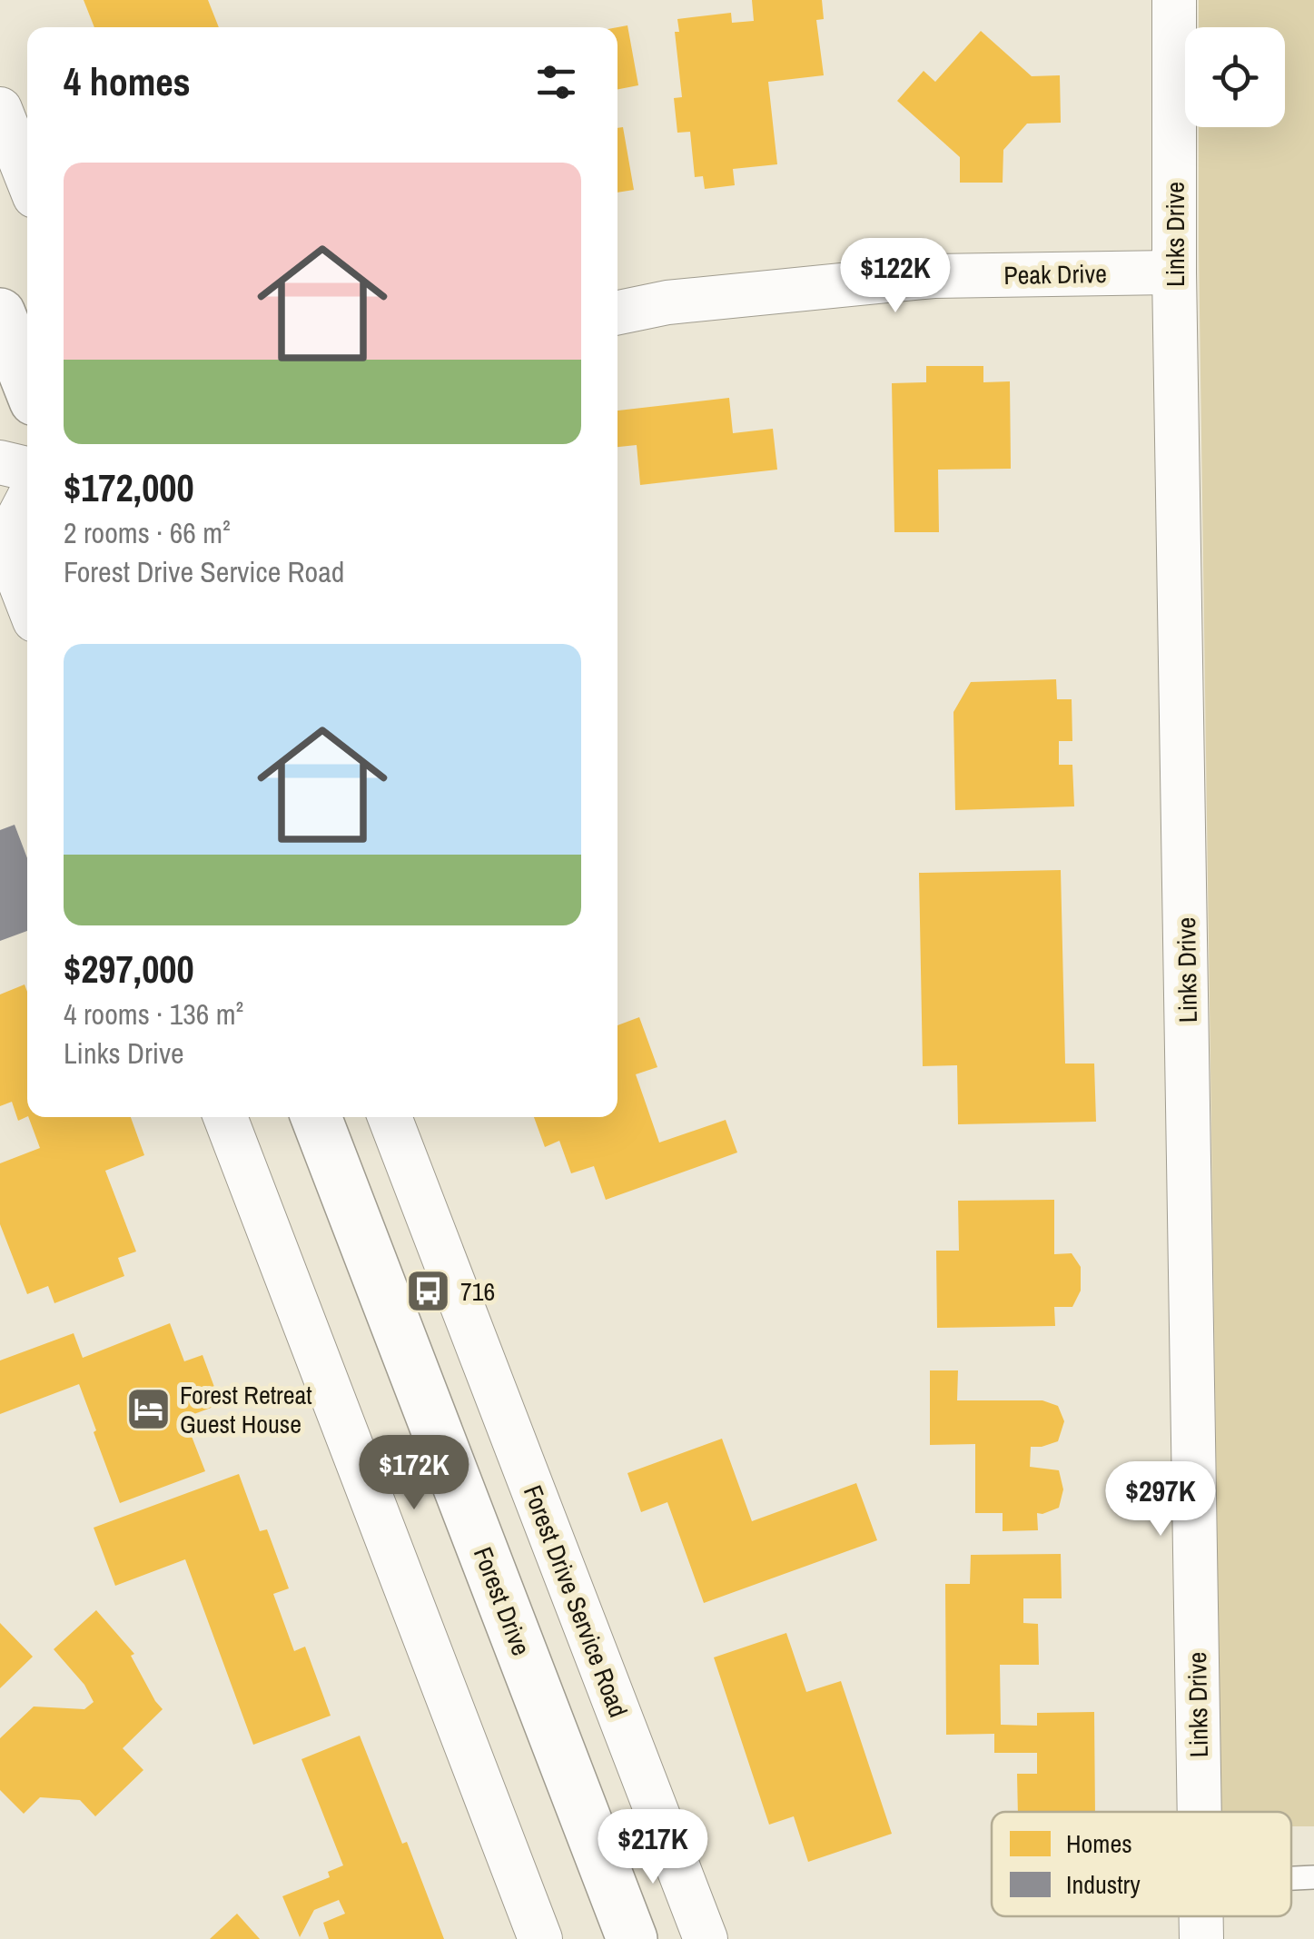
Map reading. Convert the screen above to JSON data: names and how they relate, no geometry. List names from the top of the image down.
{
  "streets": {
    "main road": ["Forest Drive"],
    "street": ["Links Drive", "Peak Drive", "Forest Drive Service Road"]
  },
  "crossings": [
    ["Links Drive", "Peak Drive"]
  ],
  "places": {
    "bus stop": ["716"],
    "hotel": ["Forest Retreat Guest House"]
  },
  "legend": ["Homes", "Industry"],
  "page": {
    "heading": "4 homes",
    "list": [
      {
        "name": "$172,000",
        "note": "2 rooms · 66 m² · Forest Drive Service Road"
      },
      {
        "name": "$297,000",
        "note": "4 rooms · 136 m² · Links Drive"
      }
    ],
    "price": [
      "$122K",
      "$172K",
      "$297K",
      "$217K"
    ]
  }
}
